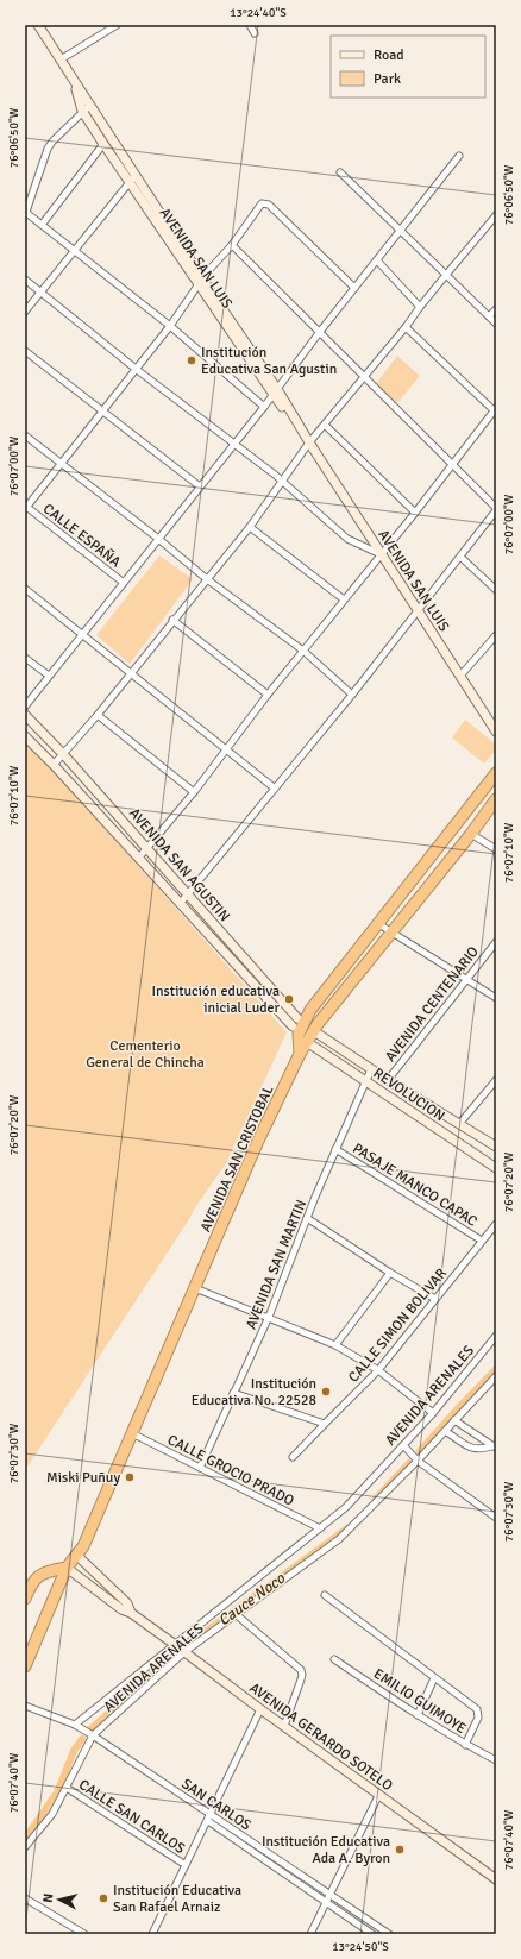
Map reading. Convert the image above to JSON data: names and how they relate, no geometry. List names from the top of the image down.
{
  "streets": {
    "highway": ["AVENIDA SAN CRISTOBAL"],
    "street": [
      "AVENIDA SAN LUIS",
      "CALLE ESPAÑA",
      "AVENIDA SAN AGUSTIN",
      "AVENIDA CENTENARIO",
      "REVOLUCION",
      "PASAJE MANCO CAPAC",
      "AVENIDA SAN MARTIN",
      "CALLE SIMON BOLIVAR",
      "AVENIDA ARENALES",
      "CALLE GROCIO PRADO",
      "EMILIO GUIMOYE",
      "AVENIDA GERARDO SOTELO",
      "SAN CARLOS",
      "CALLE SAN CARLOS"
    ]
  },
  "crossings": [
    ["AVENIDA SAN AGUSTIN", "REVOLUCION"],
    ["AVENIDA SAN AGUSTIN", "AVENIDA SAN CRISTOBAL"],
    ["AVENIDA CENTENARIO", "REVOLUCION"],
    ["REVOLUCION", "AVENIDA SAN CRISTOBAL"],
    ["REVOLUCION", "AVENIDA SAN MARTIN"],
    ["AVENIDA SAN CRISTOBAL", "CALLE GROCIO PRADO"],
    ["AVENIDA SAN CRISTOBAL", "AVENIDA GERARDO SOTELO"],
    ["PASAJE MANCO CAPAC", "AVENIDA SAN MARTIN"],
    ["PASAJE MANCO CAPAC", "CALLE SIMON BOLIVAR"],
    ["AVENIDA SAN MARTIN", "CALLE GROCIO PRADO"],
    ["AVENIDA ARENALES", "CALLE GROCIO PRADO"],
    ["AVENIDA ARENALES", "AVENIDA GERARDO SOTELO"],
    ["AVENIDA ARENALES", "SAN CARLOS"],
    ["AVENIDA ARENALES", "CALLE SAN CARLOS"]
  ],
  "water": ["Cauce Noco"],
  "parks": ["Cementerio General de Chincha"],
  "places": [
    "Institución Educativa San Agustin",
    "Institución educativa inicial Luder",
    "Institución Educativa No. 22528",
    "Miski Puñuy",
    "Institución Educativa Ada A. Byron",
    "Institución Educativa San Rafael Arnaiz"
  ],
  "legend": ["Road", "Park"],
  "north": "left",
  "coordinates": [
    "13°24'40\"S",
    "76°06'50\"W",
    "76°07'00\"W",
    "76°07'10\"W",
    "76°07'20\"W",
    "76°07'30\"W",
    "76°07'40\"W",
    "13°24'50\"S"
  ]
}
